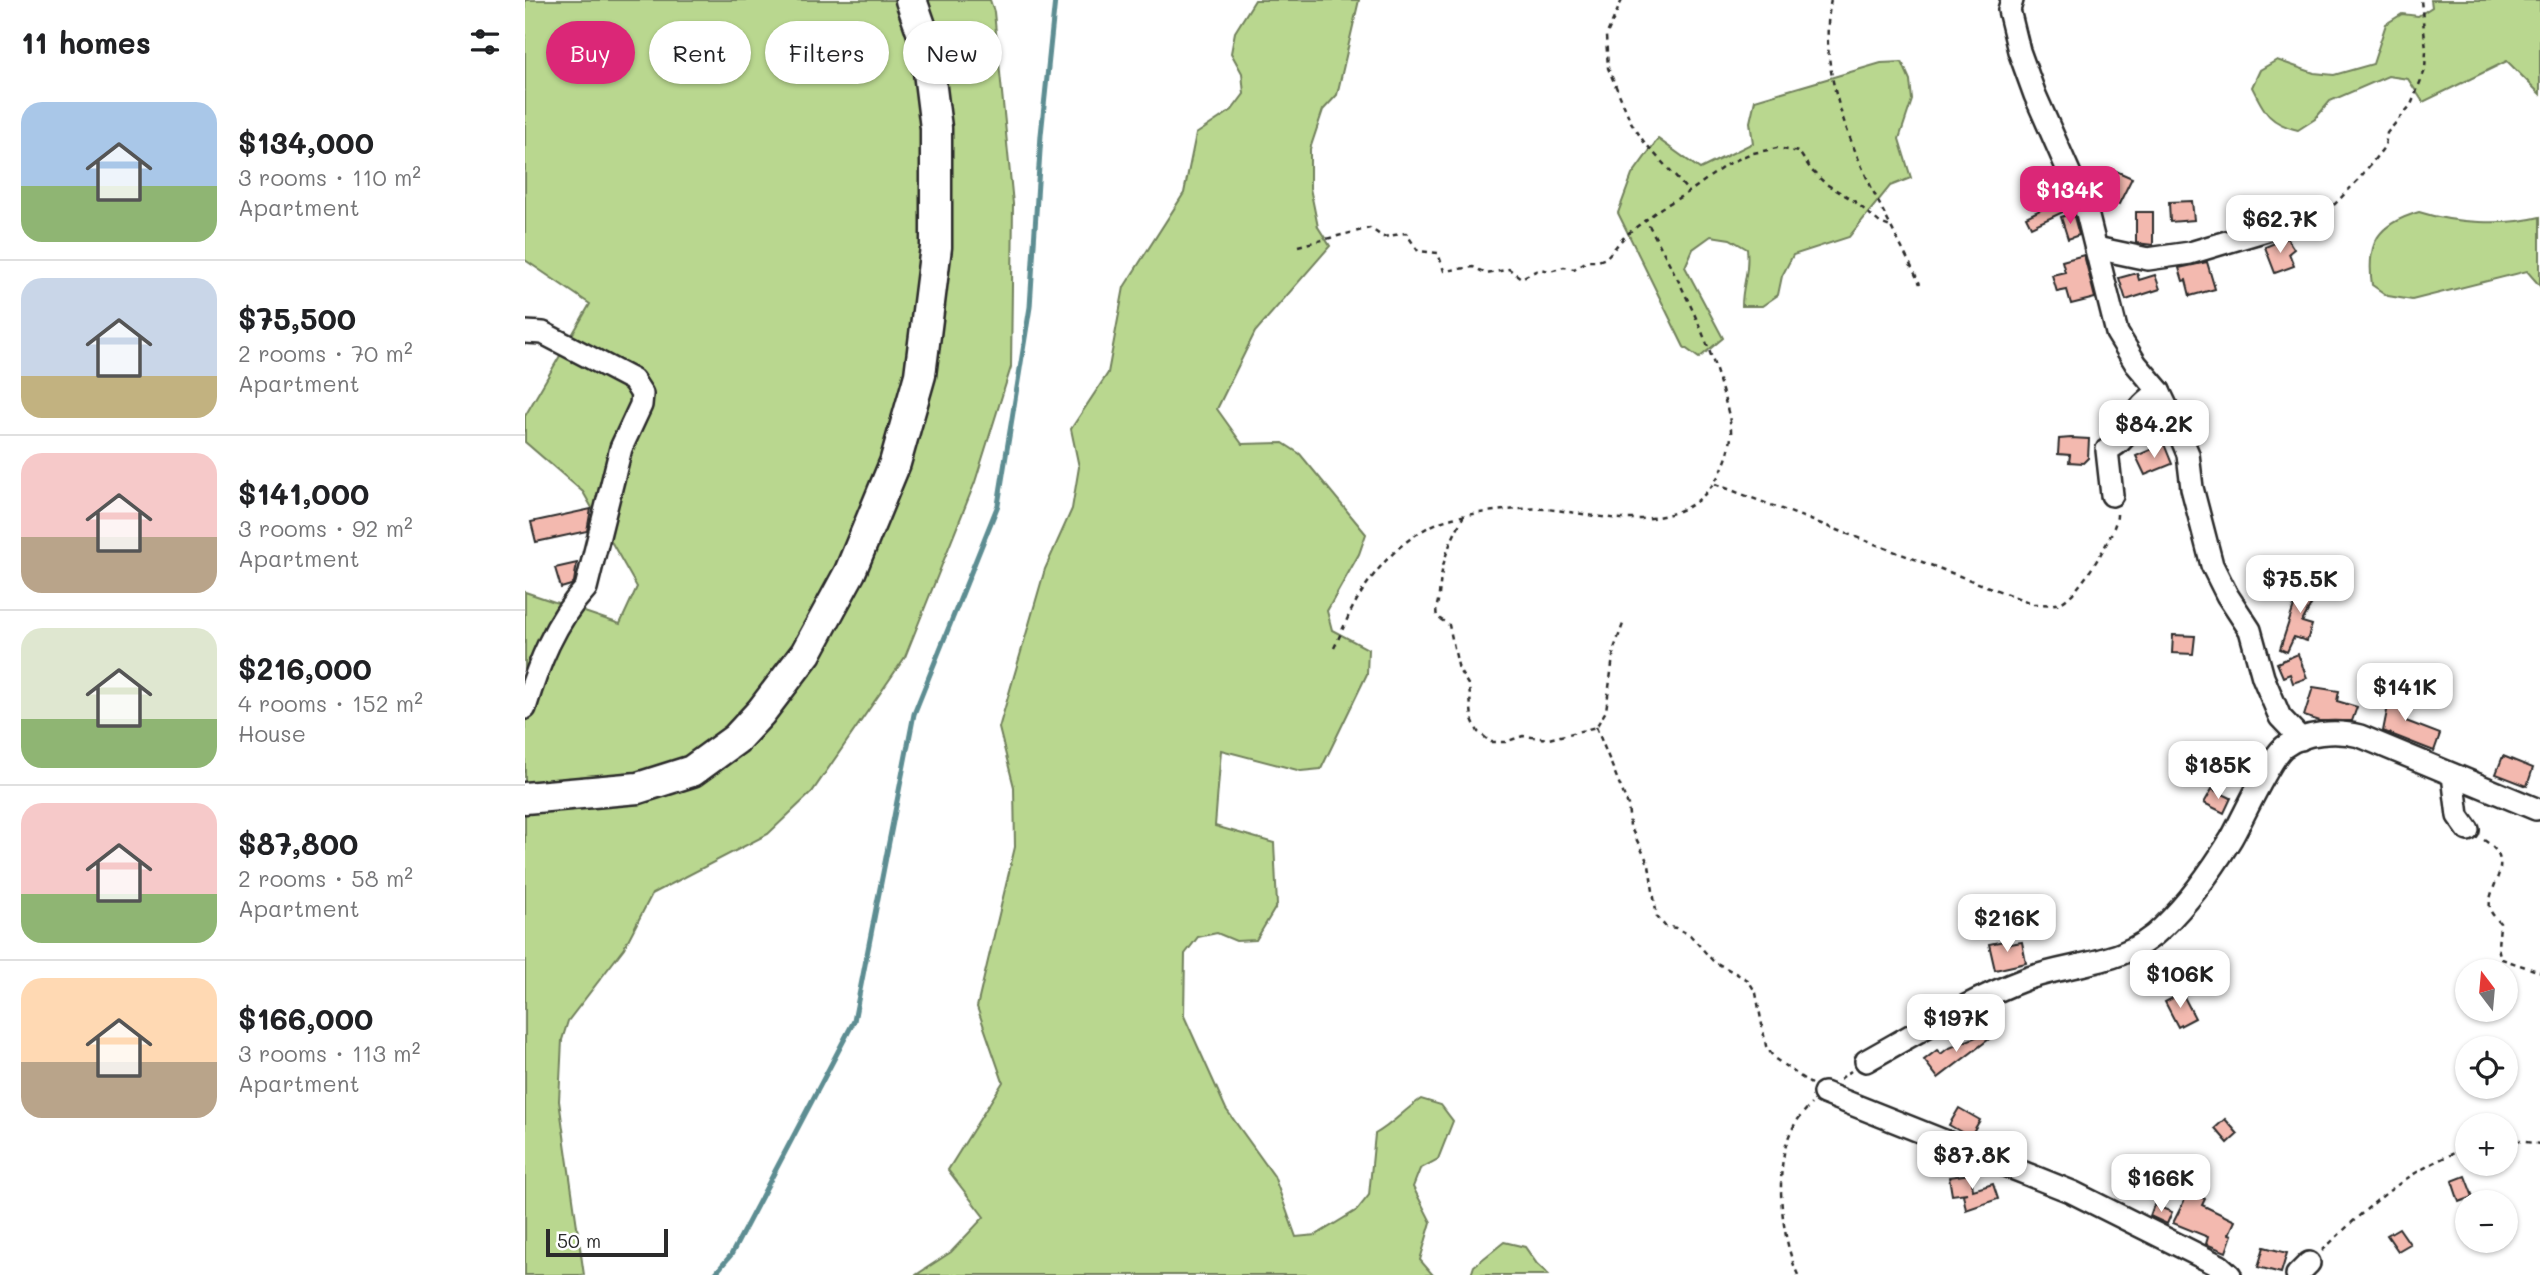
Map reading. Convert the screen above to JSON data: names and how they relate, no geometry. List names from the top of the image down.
{
  "scale_bar": "50 m",
  "north": "top",
  "page": {
    "heading": "11 homes",
    "chip": [
      "Buy",
      "Rent",
      "Filters",
      "New"
    ],
    "list": [
      {
        "name": "$134,000",
        "note": "3 rooms · 110 m² · Apartment"
      },
      {
        "name": "$75,500",
        "note": "2 rooms · 70 m² · Apartment"
      },
      {
        "name": "$141,000",
        "note": "3 rooms · 92 m² · Apartment"
      },
      {
        "name": "$216,000",
        "note": "4 rooms · 152 m² · House"
      },
      {
        "name": "$87,800",
        "note": "2 rooms · 58 m² · Apartment"
      },
      {
        "name": "$166,000",
        "note": "3 rooms · 113 m² · Apartment"
      }
    ],
    "price": [
      "$134K",
      "$62.7K",
      "$84.2K",
      "$75.5K",
      "$141K",
      "$185K",
      "$216K",
      "$106K",
      "$197K",
      "$87.8K",
      "$166K"
    ],
    "map_buttons": ["+", "−"],
    "scale": "50 m"
  }
}
